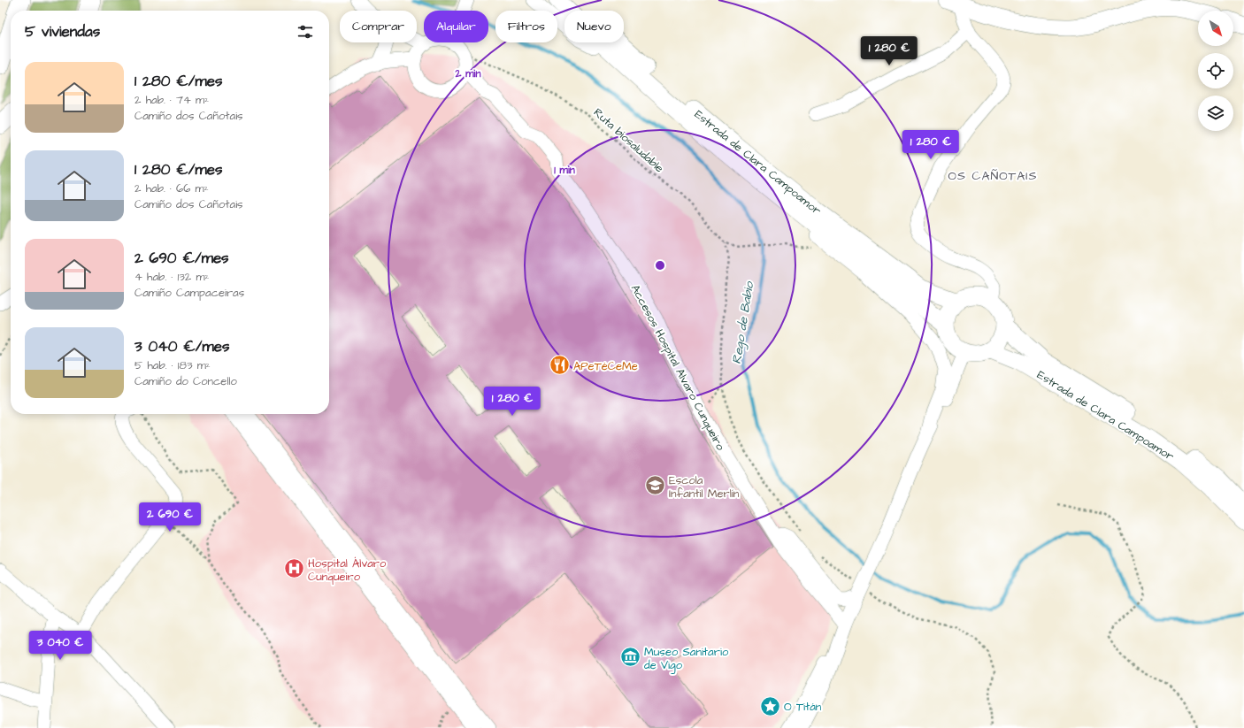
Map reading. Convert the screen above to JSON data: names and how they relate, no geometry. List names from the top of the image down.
{
  "streets": {
    "main road": ["Estrada de Clara Campoamor"],
    "street": ["Accesos Hospital Alvaro Cunqueiro"],
    "path": ["Ruta biosaludable"]
  },
  "districts": ["OS CAÑOTAIS"],
  "water": ["Rego de Babio"],
  "places": {
    "restaurant": ["APeTéCeMe"],
    "school or university": ["Escola Infantil Merlín"],
    "hospital": ["Hospital Álvaro Cunqueiro"],
    "museum": ["Museo Sanitario de Vigo"],
    "place": ["O Titán"]
  },
  "north": "bottom right",
  "page": {
    "chip": [
      "Comprar",
      "Alquilar",
      "Filtros",
      "Nuevo"
    ],
    "heading": "5 viviendas",
    "price": [
      "1 280 €",
      "1 280 €",
      "1 280 €",
      "2 690 €",
      "3 040 €"
    ],
    "list": [
      {
        "name": "1 280 €/mes",
        "note": "2 hab. · 74 m² · Camiño dos Cañotais"
      },
      {
        "name": "1 280 €/mes",
        "note": "2 hab. · 66 m² · Camiño dos Cañotais"
      },
      {
        "name": "2 690 €/mes",
        "note": "4 hab. · 132 m² · Camiño Campaceiras"
      },
      {
        "name": "3 040 €/mes",
        "note": "5 hab. · 183 m² · Camiño do Concello"
      }
    ]
  },
  "rings": ["2 min", "1 min"]
}
